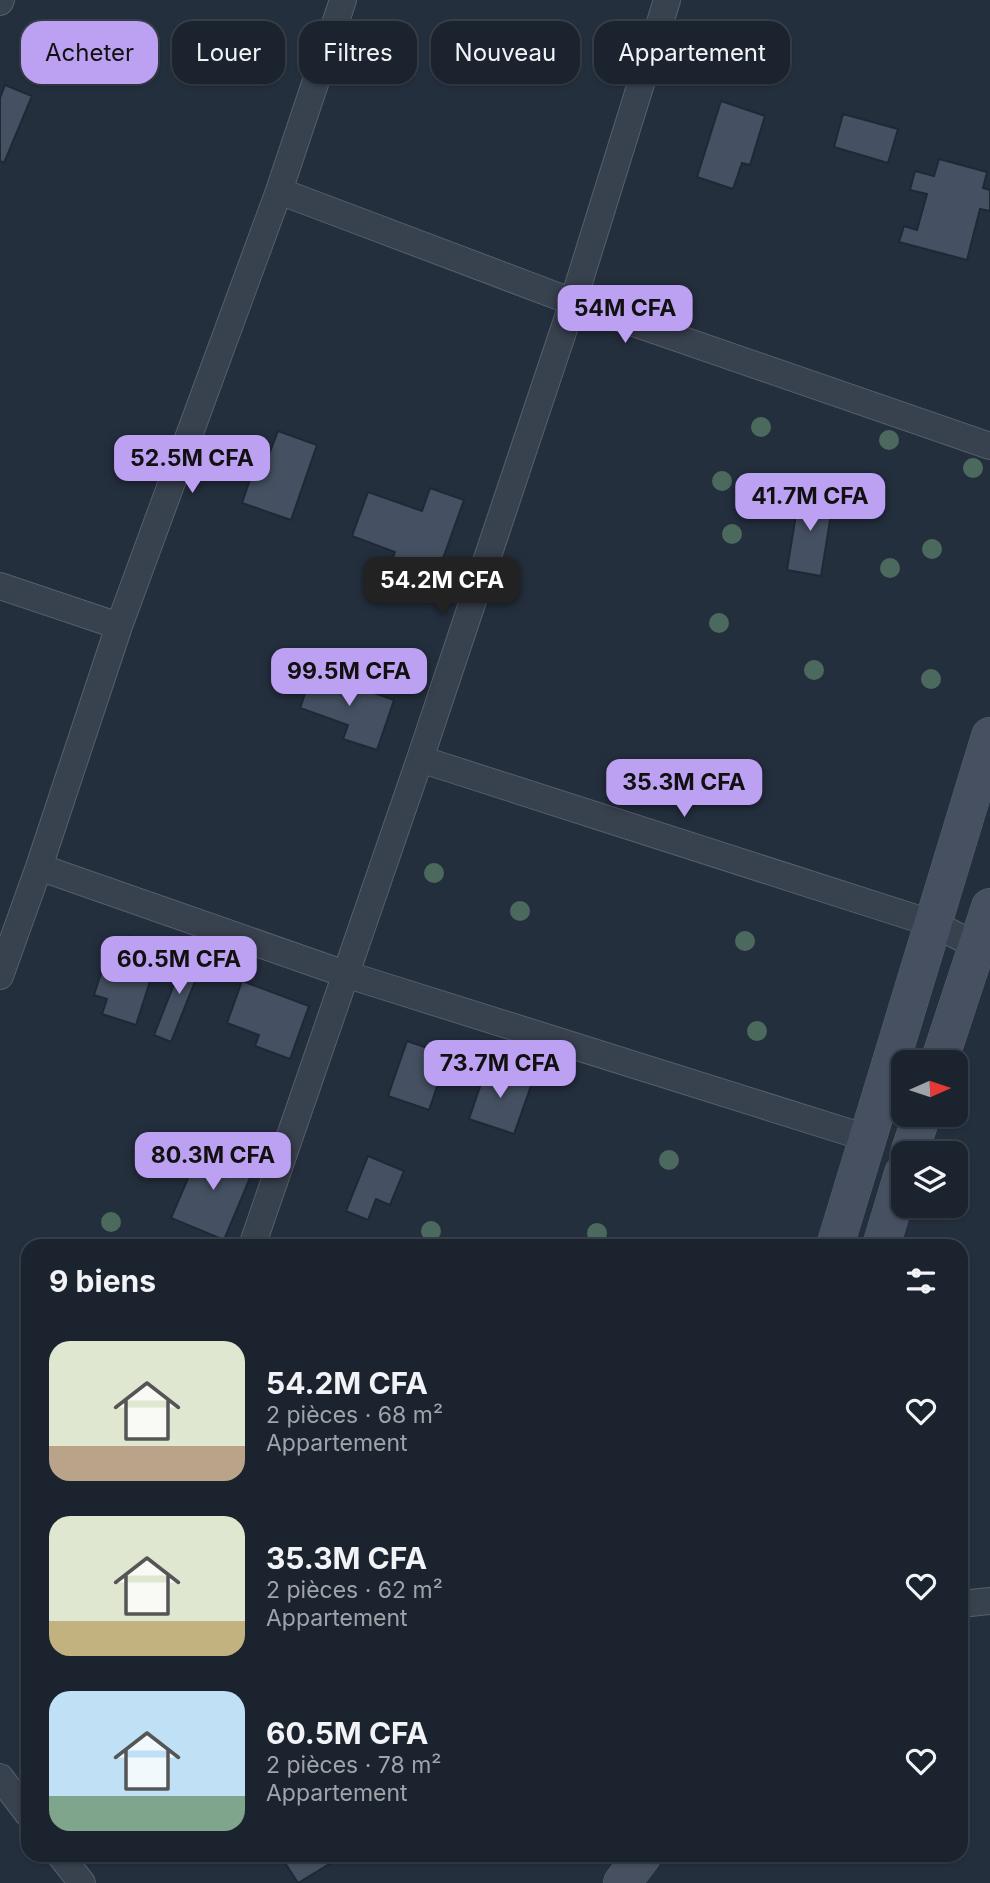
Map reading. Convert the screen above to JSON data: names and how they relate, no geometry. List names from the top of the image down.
{
  "north": "right",
  "page": {
    "chip": [
      "Acheter",
      "Louer",
      "Filtres",
      "Nouveau",
      "Appartement"
    ],
    "price": [
      "54M CFA",
      "52.5M CFA",
      "41.7M CFA",
      "54.2M CFA",
      "99.5M CFA",
      "35.3M CFA",
      "60.5M CFA",
      "73.7M CFA",
      "80.3M CFA"
    ],
    "heading": "9 biens",
    "list": [
      {
        "name": "54.2M CFA",
        "note": "2 pièces · 68 m² · Appartement"
      },
      {
        "name": "35.3M CFA",
        "note": "2 pièces · 62 m² · Appartement"
      },
      {
        "name": "60.5M CFA",
        "note": "2 pièces · 78 m² · Appartement"
      }
    ]
  }
}
